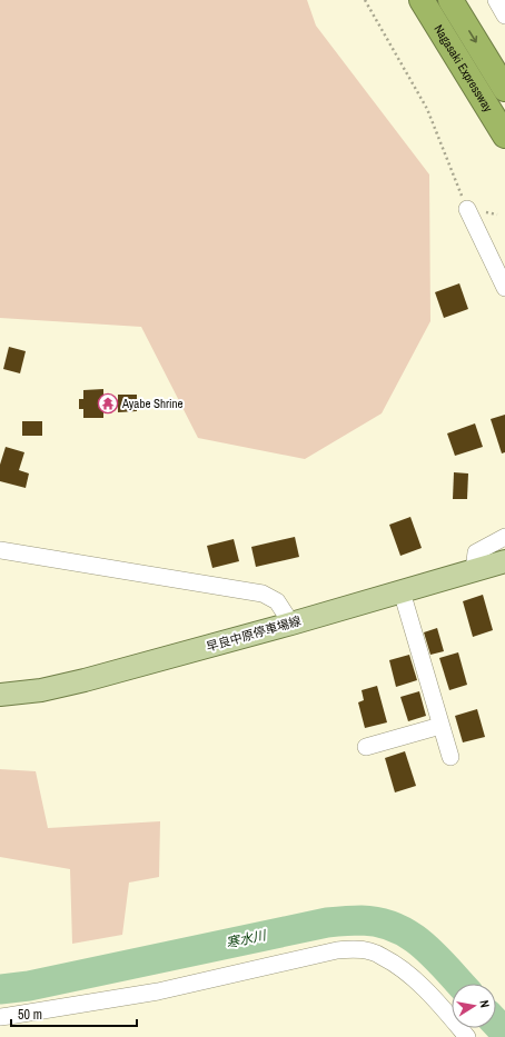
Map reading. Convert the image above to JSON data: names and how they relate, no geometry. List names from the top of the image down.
{
  "streets": {
    "highway": ["Nagasaki Expressway"],
    "main road": ["早良中原停車場線"]
  },
  "water": ["寒水川"],
  "places": {
    "temple": ["Ayabe Shrine"]
  },
  "scale_bar": "50 m",
  "north": "right"
}
